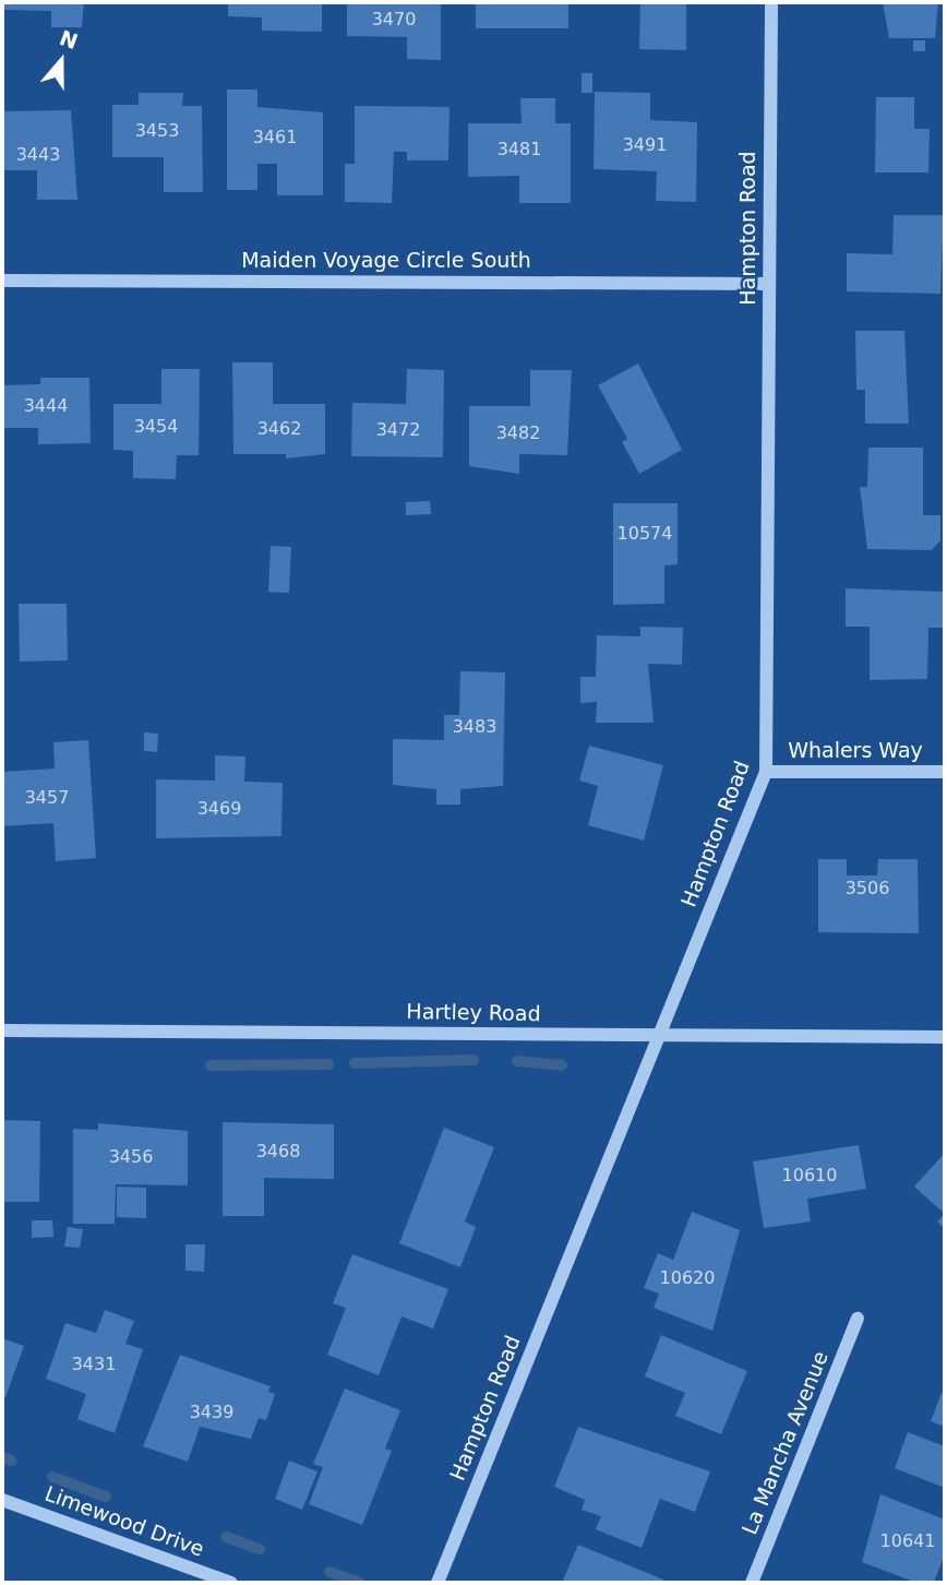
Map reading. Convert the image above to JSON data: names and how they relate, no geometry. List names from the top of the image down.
{
  "streets": {
    "street": [
      "Hampton Road",
      "Maiden Voyage Circle South",
      "Whalers Way",
      "Hartley Road",
      "La Mancha Avenue",
      "Limewood Drive"
    ]
  },
  "crossings": [
    ["Hampton Road", "Maiden Voyage Circle South"],
    ["Hampton Road", "Whalers Way"],
    ["Hampton Road", "Hartley Road"]
  ],
  "house_numbers": [
    "3470",
    "3453",
    "3461",
    "3491",
    "3481",
    "3443",
    "3444",
    "3454",
    "3462",
    "3472",
    "3482",
    "10574",
    "3483",
    "3457",
    "3469",
    "3506",
    "3468",
    "3456",
    "10610",
    "10620",
    "3431",
    "3439",
    "10641"
  ],
  "north": "top"
}
